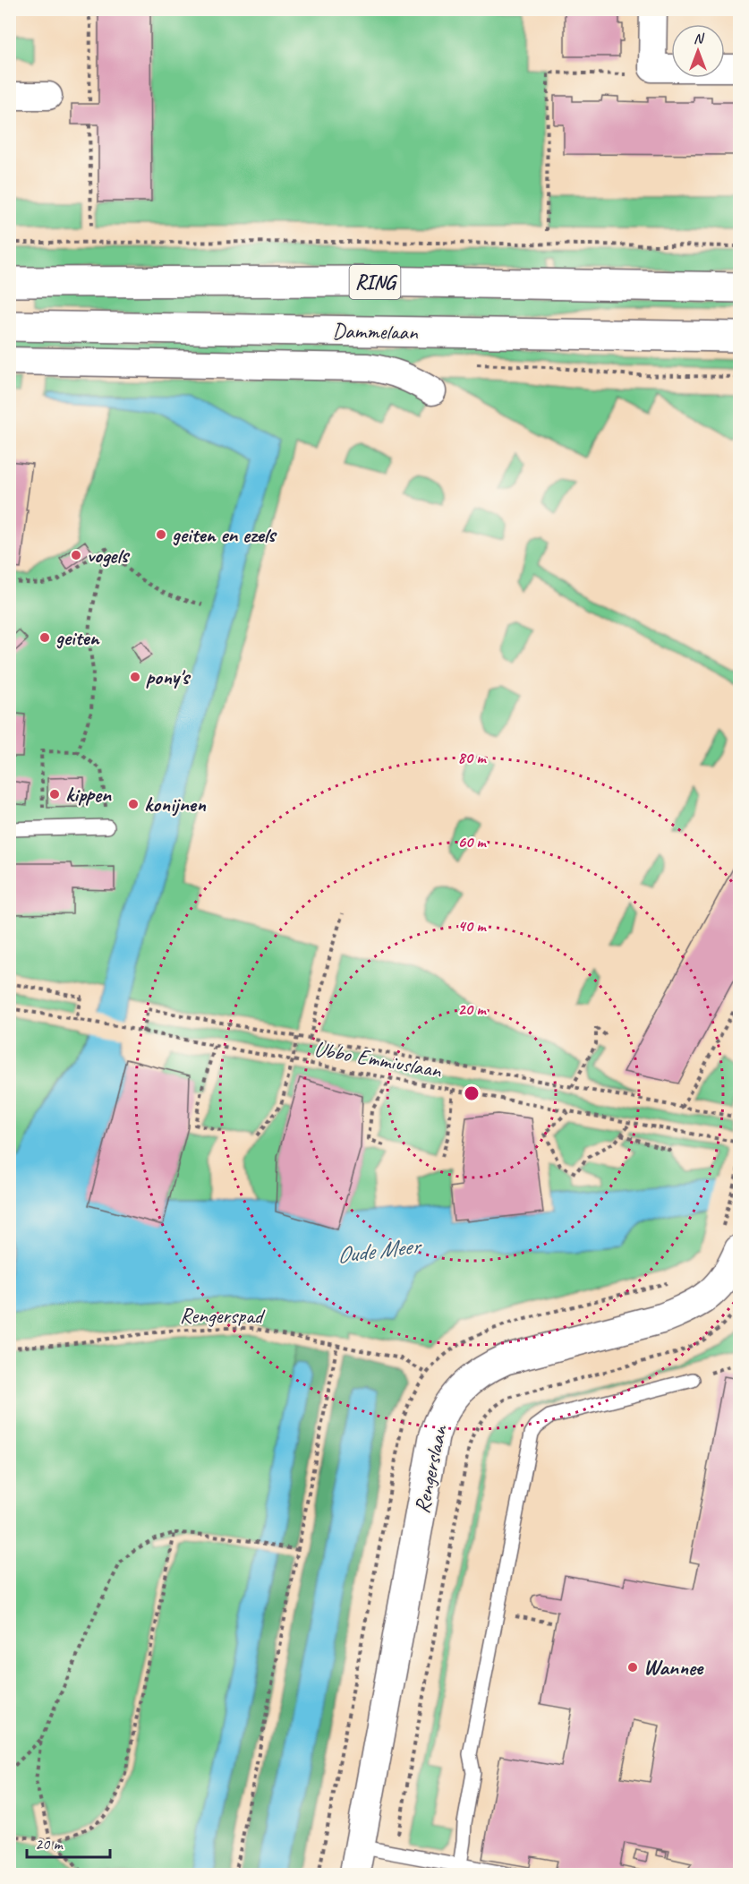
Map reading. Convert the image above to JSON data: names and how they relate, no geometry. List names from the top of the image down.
{
  "streets": {
    "main road": ["RING", "Dammelaan", "Rengerslaan"],
    "path": ["Ubbo Emmiuslaan", "Rengerspad"]
  },
  "water": ["Oude Meer"],
  "places": [
    "geiten en ezels",
    "vogels",
    "geiten",
    "pony's",
    "kippen",
    "konijnen",
    "Wannee"
  ],
  "scale_bar": "20 m",
  "north": "top",
  "rings": [
    "80 m",
    "60 m",
    "40 m",
    "20 m"
  ]
}
